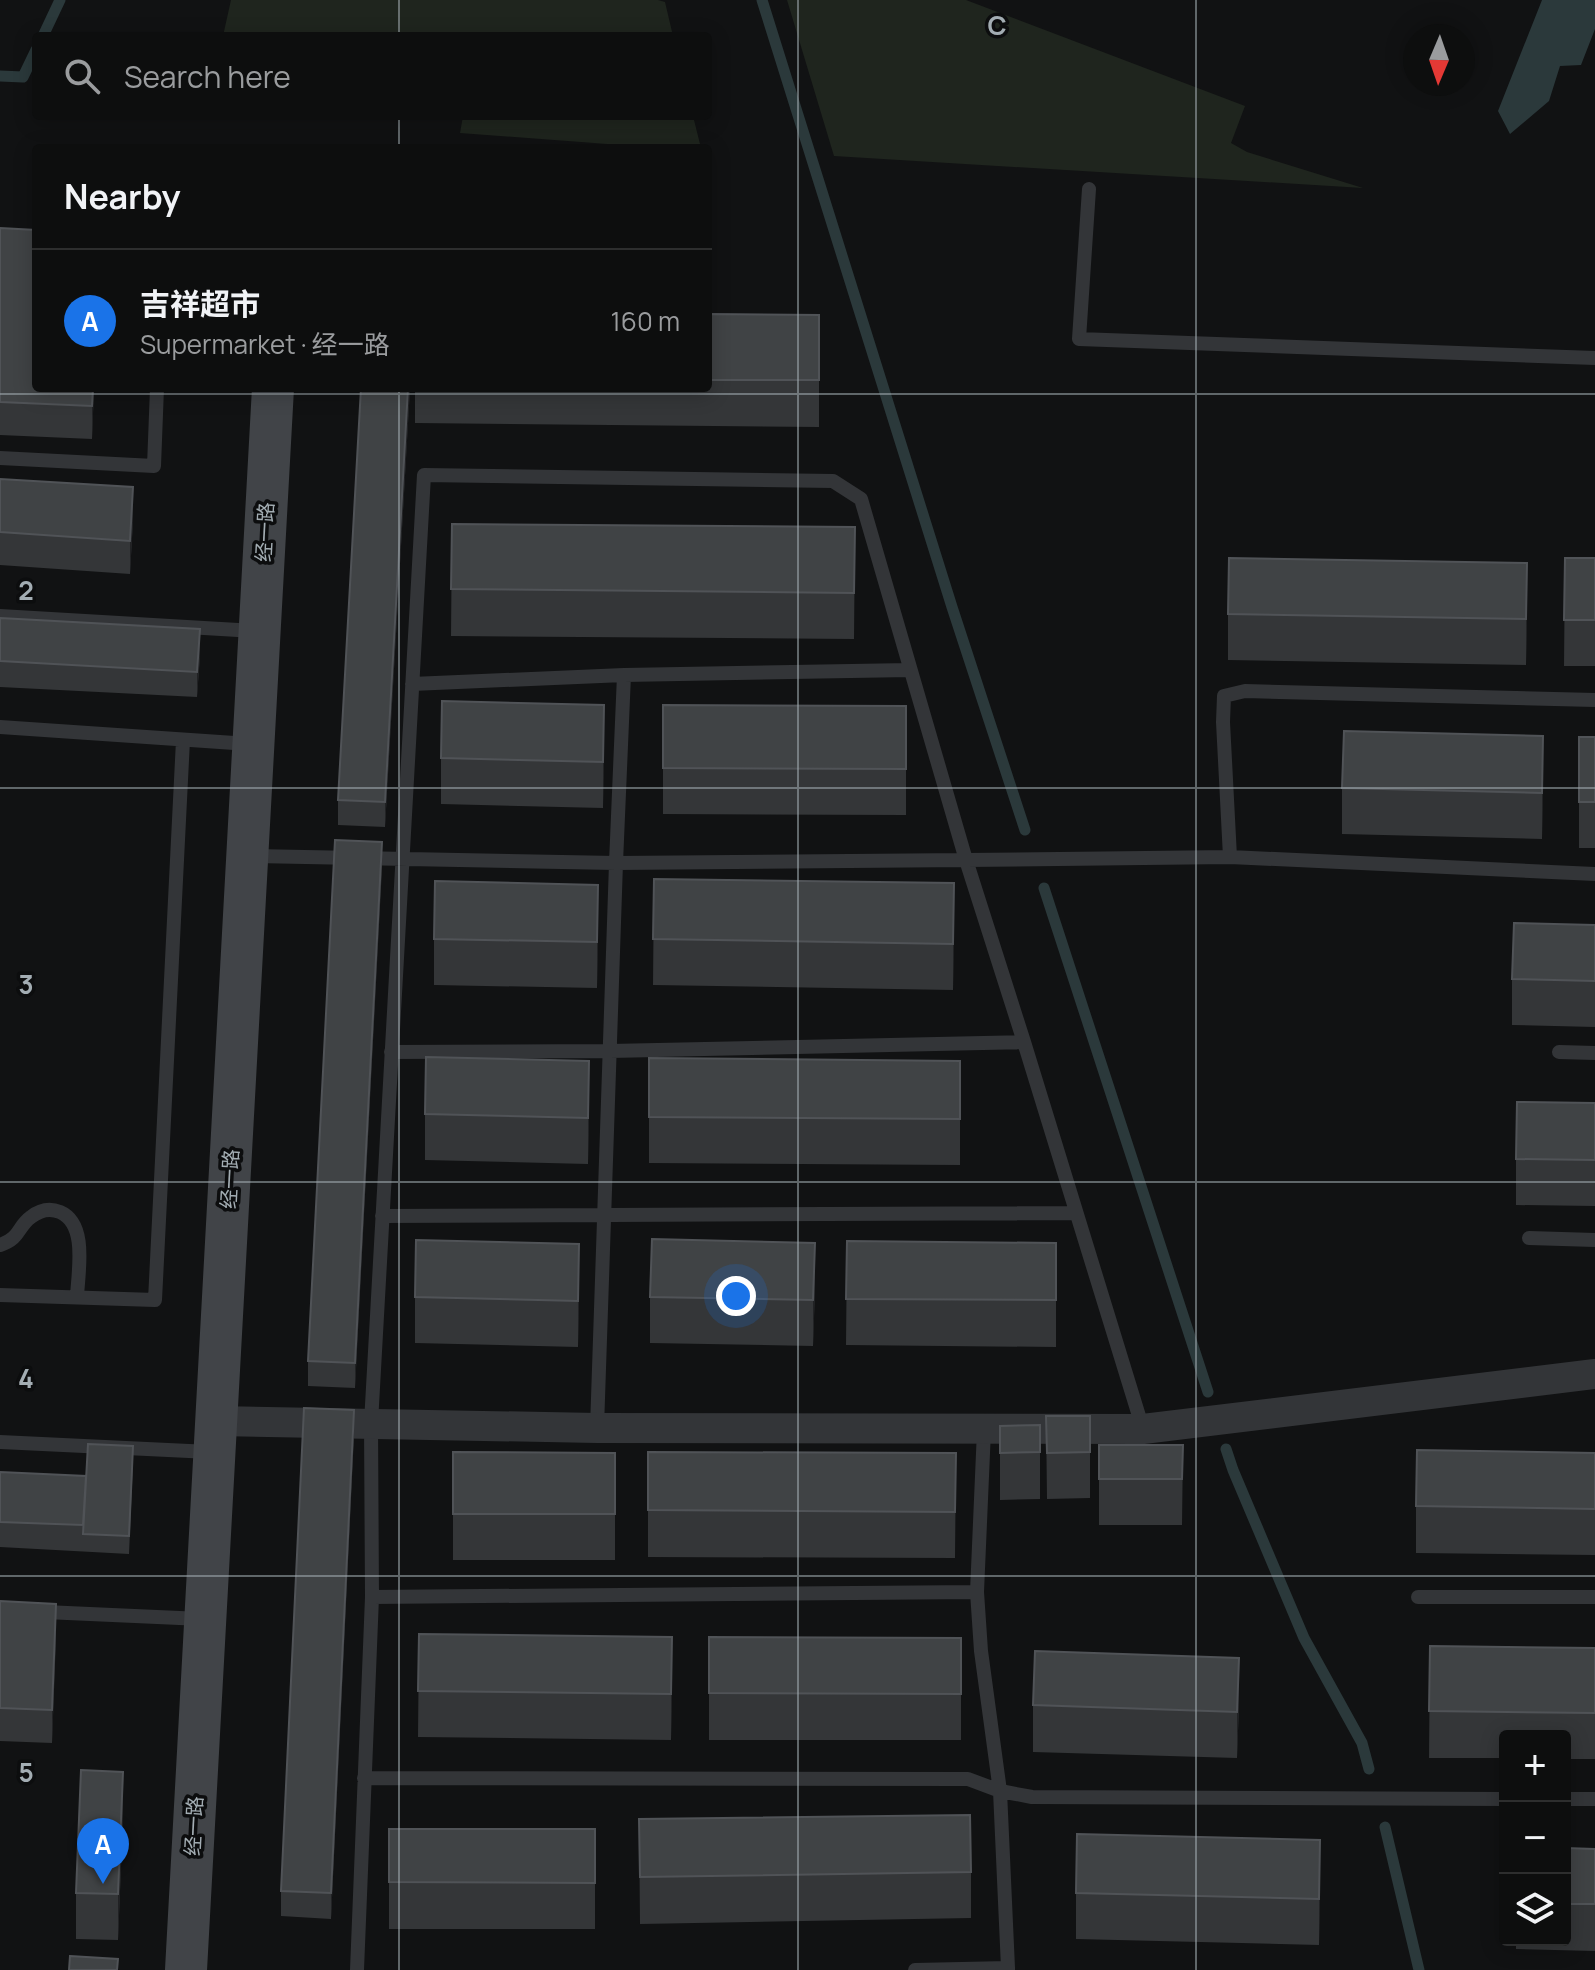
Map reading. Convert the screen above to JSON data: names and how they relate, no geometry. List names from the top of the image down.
{
  "streets": {
    "street": ["经一路"]
  },
  "north": "bottom",
  "page": {
    "search": "Search here",
    "heading": "Nearby",
    "list": [
      {
        "mark": "A",
        "name": "吉祥超市",
        "note": "Supermarket · 经一路",
        "value": "160 m"
      }
    ],
    "map_buttons": ["+", "−"],
    "pins": "A"
  },
  "grid": {
    "columns": ["C"],
    "rows": [
      "2",
      "3",
      "4",
      "5"
    ]
  }
}
